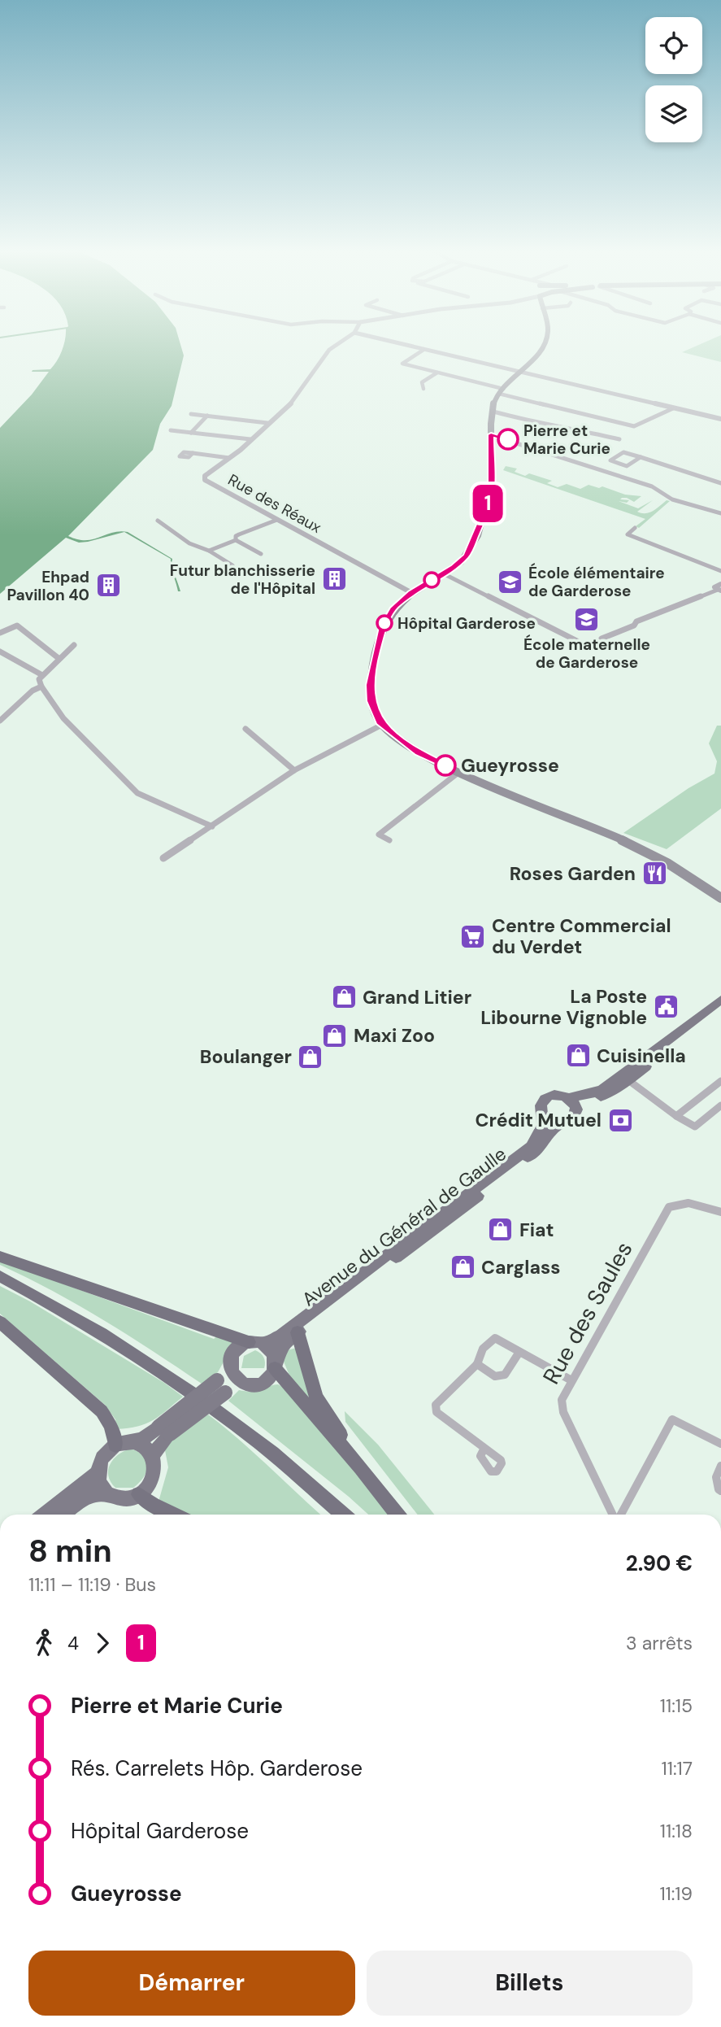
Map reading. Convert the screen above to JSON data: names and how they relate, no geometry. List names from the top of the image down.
{
  "streets": {
    "main road": ["Avenue du Général de Gaulle"],
    "street": ["Rue des Réaux", "Rue des Saules"]
  },
  "places": {
    "other": ["Pierre et Marie Curie", "Hôpital Garderose", "Gueyrosse"],
    "building": ["Futur blanchisserie de l'Hôpital", "Ehpad Pavillon 40"],
    "school or university": ["École élémentaire de Garderose", "École maternelle de Garderose"],
    "restaurant": ["Roses Garden"],
    "supermarket": ["Centre Commercial du Verdet"],
    "shop": [
      "Grand Litier",
      "Maxi Zoo",
      "Cuisinella",
      "Boulanger",
      "Fiat",
      "Carglass"
    ],
    "public building": ["La Poste Libourne Vignoble"],
    "bank": ["Crédit Mutuel"]
  },
  "lines": ["bus line 1"],
  "page": {
    "on_map": "1",
    "heading": ["8 min", "11:11 – 11:19 · Bus", "2.90 €"],
    "legs": ["4", "1", "3 arrêts"],
    "list": [
      {
        "name": "Pierre et Marie Curie",
        "value": "11:15"
      },
      {
        "name": "Rés. Carrelets Hôp. Garderose",
        "value": "11:17"
      },
      {
        "name": "Hôpital Garderose",
        "value": "11:18"
      },
      {
        "name": "Gueyrosse",
        "value": "11:19"
      }
    ],
    "buttons": ["Démarrer", "Billets"]
  }
}
